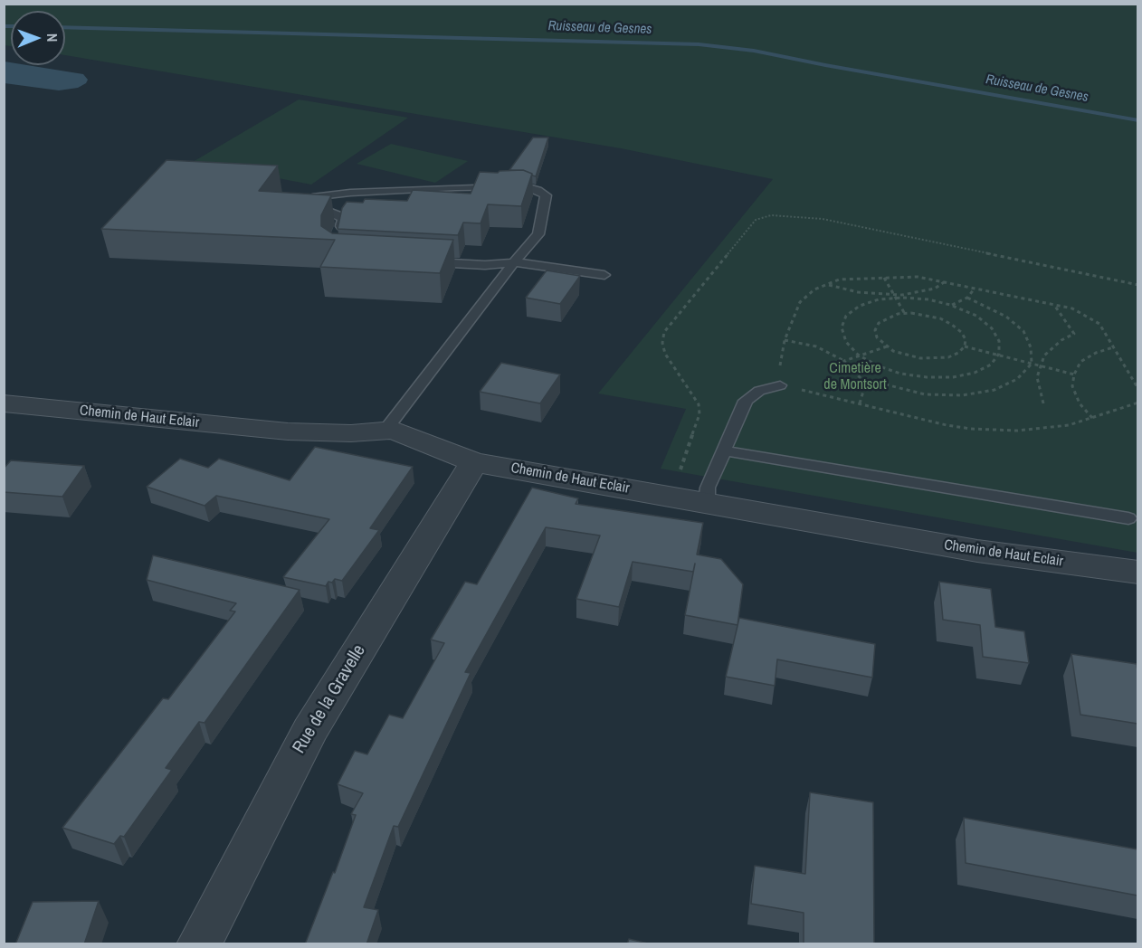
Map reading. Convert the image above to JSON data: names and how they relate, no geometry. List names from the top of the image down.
{
  "streets": {
    "street": ["Chemin de Haut Eclair", "Rue de la Gravelle"]
  },
  "crossings": [
    ["Chemin de Haut Eclair", "Rue de la Gravelle"]
  ],
  "water": ["Ruisseau de Gesnes"],
  "parks": ["Cimetière de Montsort"],
  "north": "right"
}
